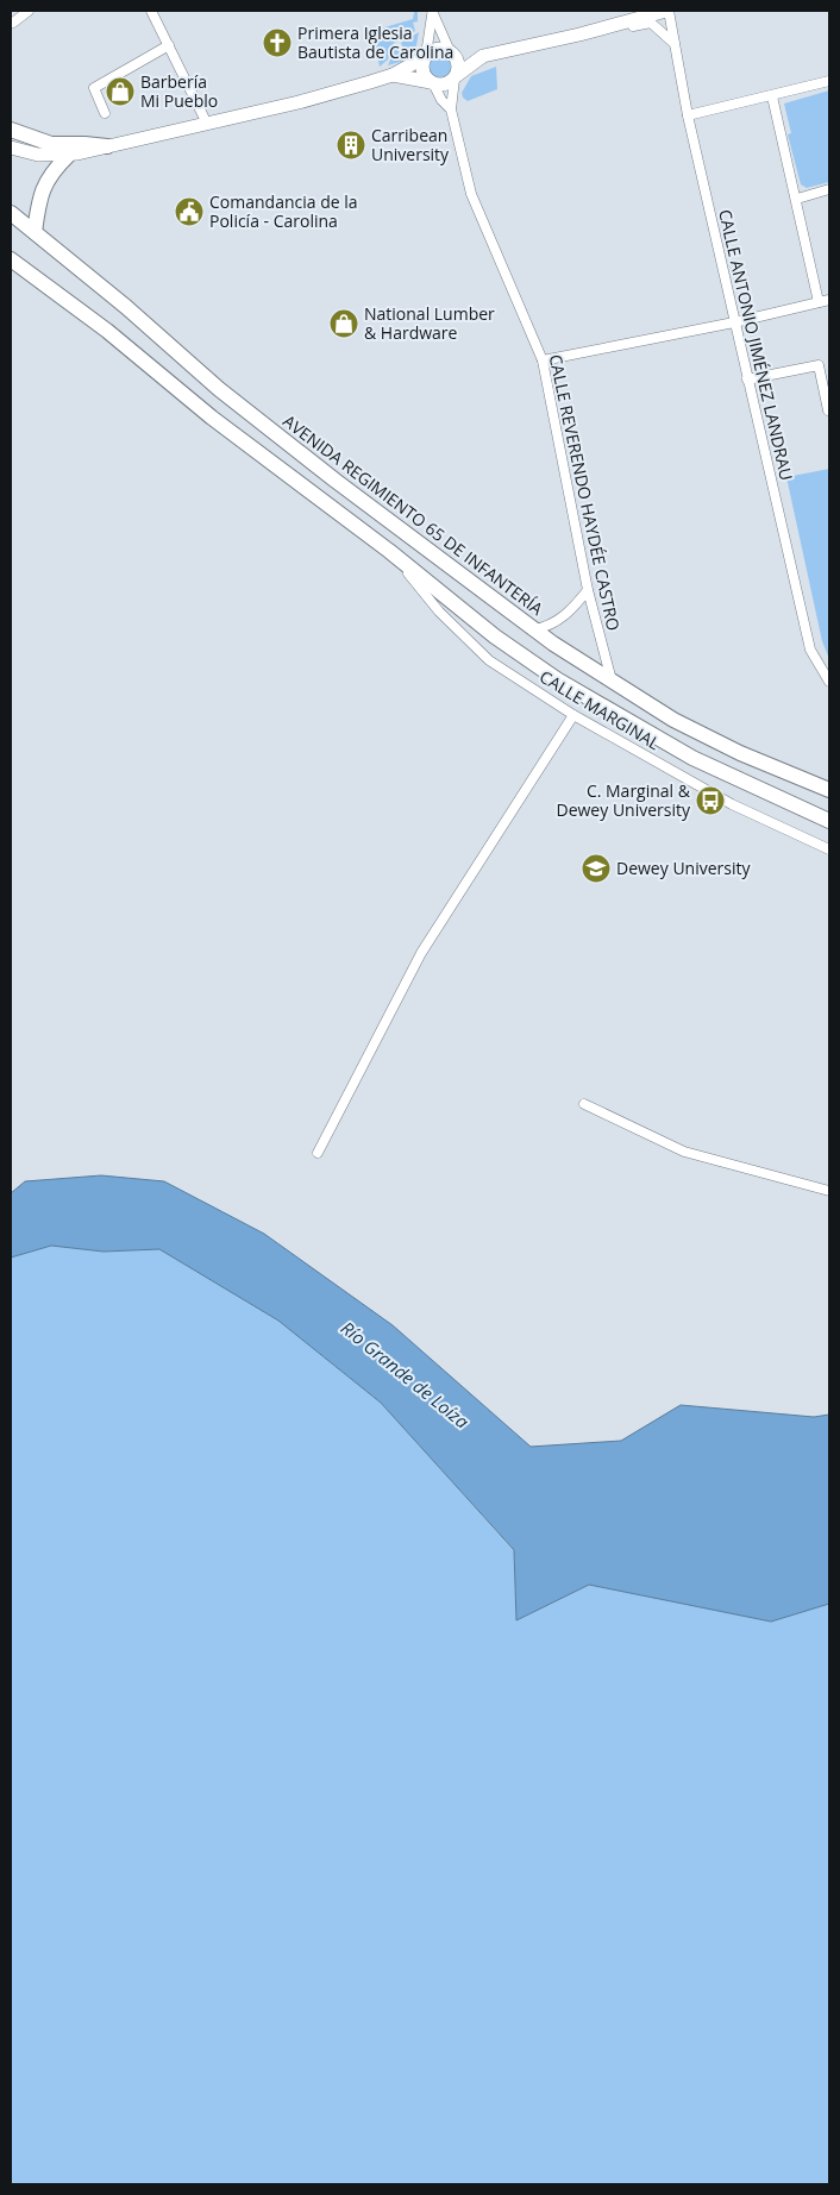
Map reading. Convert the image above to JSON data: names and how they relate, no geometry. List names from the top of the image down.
{
  "streets": {
    "main road": ["AVENIDA REGIMIENTO 65 DE INFANTERÍA"],
    "street": ["CALLE ANTONIO JIMÉNEZ LANDRAU", "CALLE REVERENDO HAYDÉE CASTRO", "CALLE MARGINAL"]
  },
  "crossings": [
    ["CALLE REVERENDO HAYDÉE CASTRO", "AVENIDA REGIMIENTO 65 DE INFANTERÍA"]
  ],
  "water": ["Río Grande de Loíza"],
  "places": {
    "church": ["Primera Iglesia Bautista de Carolina"],
    "shop": ["Barbería Mi Pueblo", "National Lumber & Hardware"],
    "building": ["Carribean University"],
    "public building": ["Comandancia de la Policía - Carolina"],
    "bus stop": ["C. Marginal & Dewey University"],
    "school or university": ["Dewey University"]
  }
}
